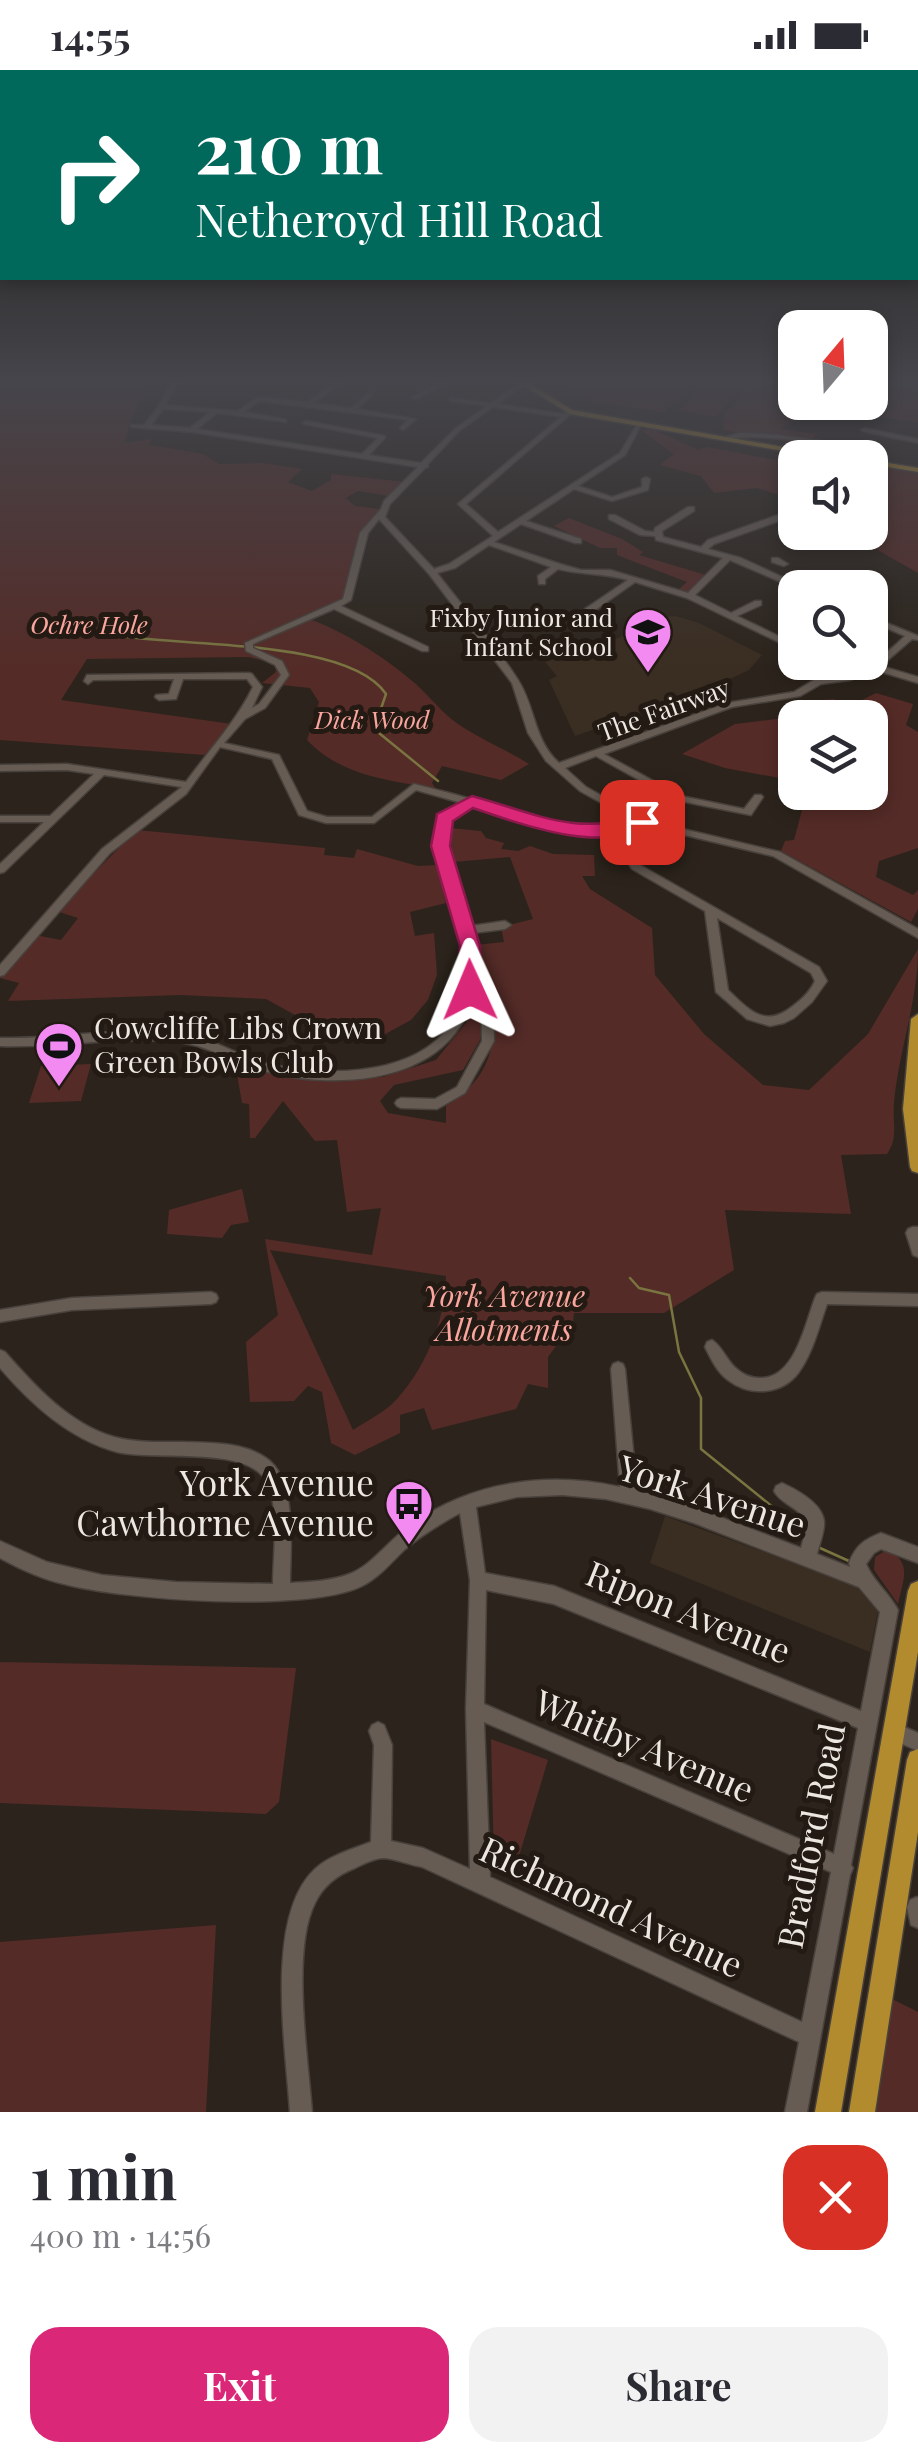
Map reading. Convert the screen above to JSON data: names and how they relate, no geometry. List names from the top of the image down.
{
  "streets": {
    "main road": ["Bradford Road"],
    "street": [
      "The Fairway",
      "York Avenue",
      "Ripon Avenue",
      "Whitby Avenue",
      "Richmond Avenue"
    ]
  },
  "crossings": [
    ["York Avenue", "Bradford Road"],
    ["Ripon Avenue", "Bradford Road"],
    ["Whitby Avenue", "Bradford Road"],
    ["Bradford Road", "Richmond Avenue"]
  ],
  "parks": ["Ochre Hole", "Dick Wood", "York Avenue Allotments"],
  "places": {
    "school or university": ["Fixby Junior and Infant School"],
    "sports": ["Cowcliffe Libs Crown Green Bowls Club"],
    "bus stop": ["York Avenue Cawthorne Avenue"]
  },
  "north": "top",
  "page": {
    "status": "14:55",
    "turn": ["210 m", "Netheroyd Hill Road"],
    "heading": ["1 min", "400 m · 14:56"],
    "buttons": ["Exit", "Share"]
  }
}
